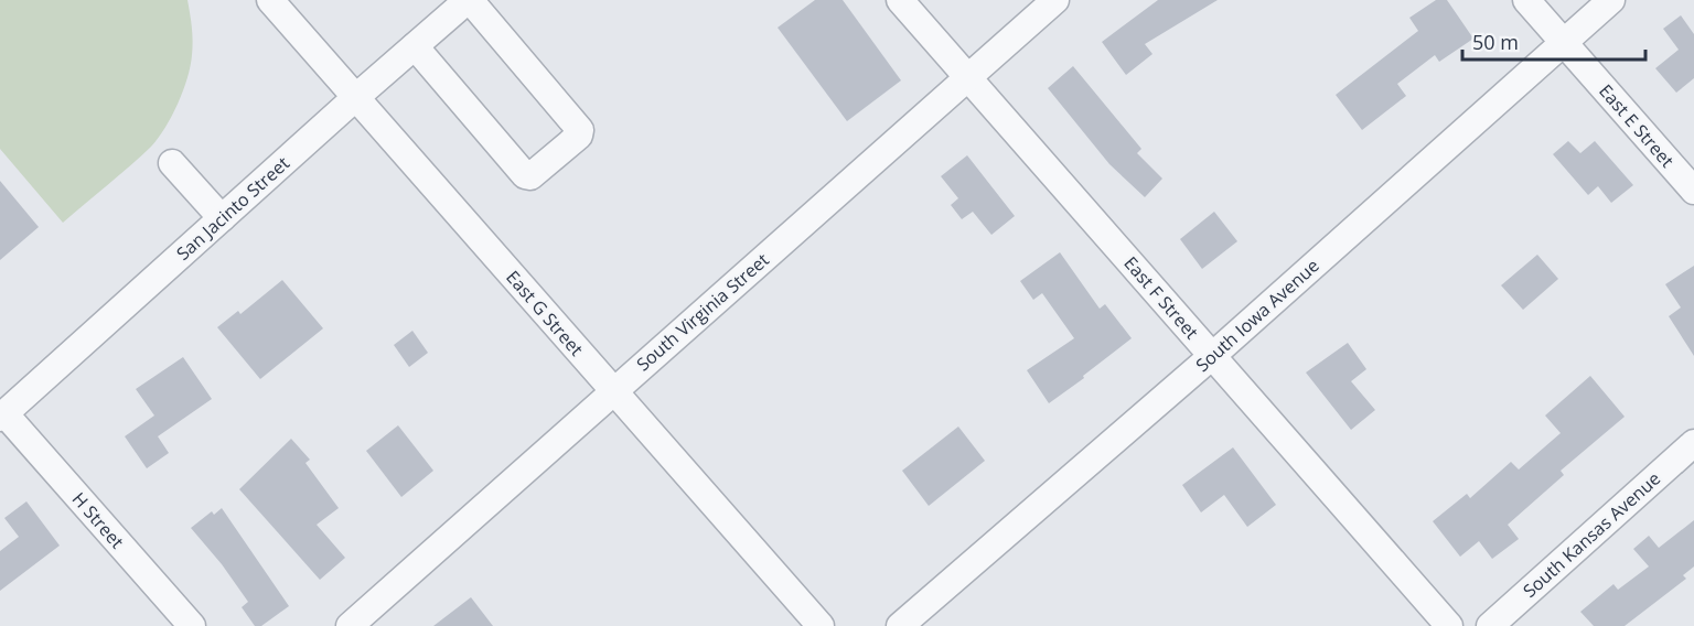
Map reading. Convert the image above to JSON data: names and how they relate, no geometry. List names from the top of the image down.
{
  "streets": {
    "street": [
      "East E Street",
      "San Jacinto Street",
      "East F Street",
      "South Virginia Street",
      "East G Street",
      "South Iowa Avenue",
      "H Street",
      "South Kansas Avenue"
    ]
  },
  "crossings": [
    ["East E Street", "South Iowa Avenue"],
    ["San Jacinto Street", "East G Street"],
    ["San Jacinto Street", "H Street"],
    ["East F Street", "South Virginia Street"],
    ["East F Street", "South Iowa Avenue"],
    ["South Virginia Street", "East G Street"]
  ],
  "scale_bar": "50 m"
}
